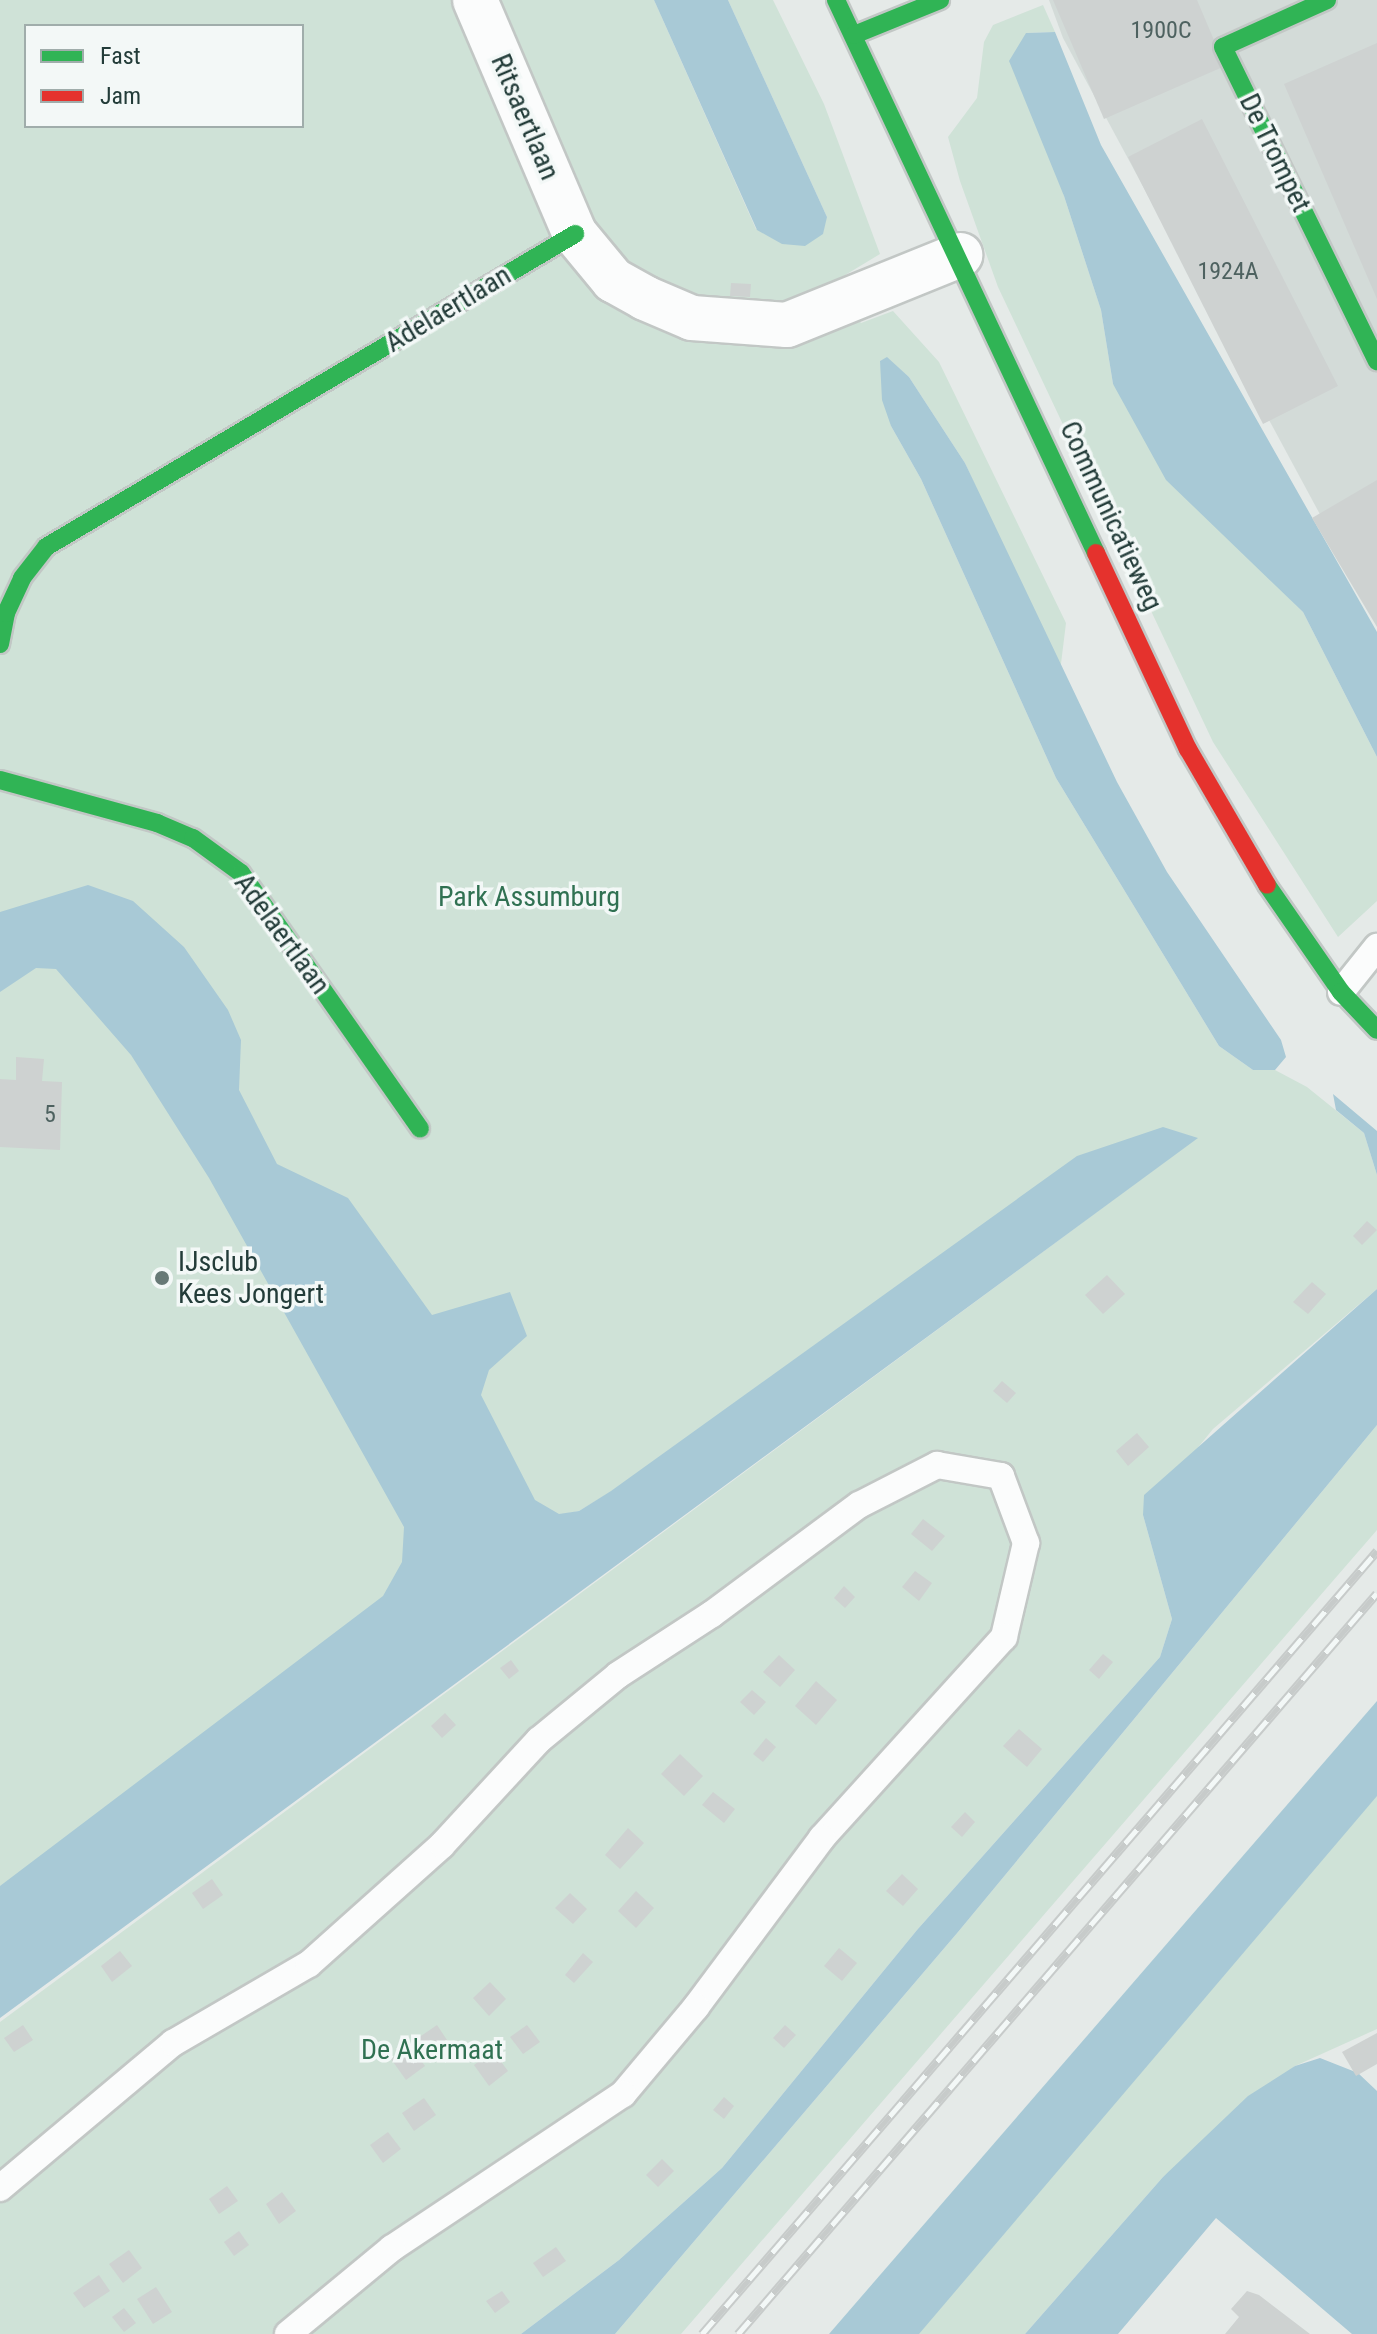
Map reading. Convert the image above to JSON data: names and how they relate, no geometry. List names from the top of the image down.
{
  "streets": {
    "street": [
      "Ritsaertlaan",
      "De Trompet",
      "Adelaertlaan",
      "Communicatieweg"
    ]
  },
  "crossings": [
    ["Ritsaertlaan", "Adelaertlaan"]
  ],
  "parks": ["Park Assumburg", "De Akermaat"],
  "places": ["IJsclub Kees Jongert"],
  "house_numbers": ["1900C", "1924A", "5"],
  "legend": ["Fast", "Jam"]
}
